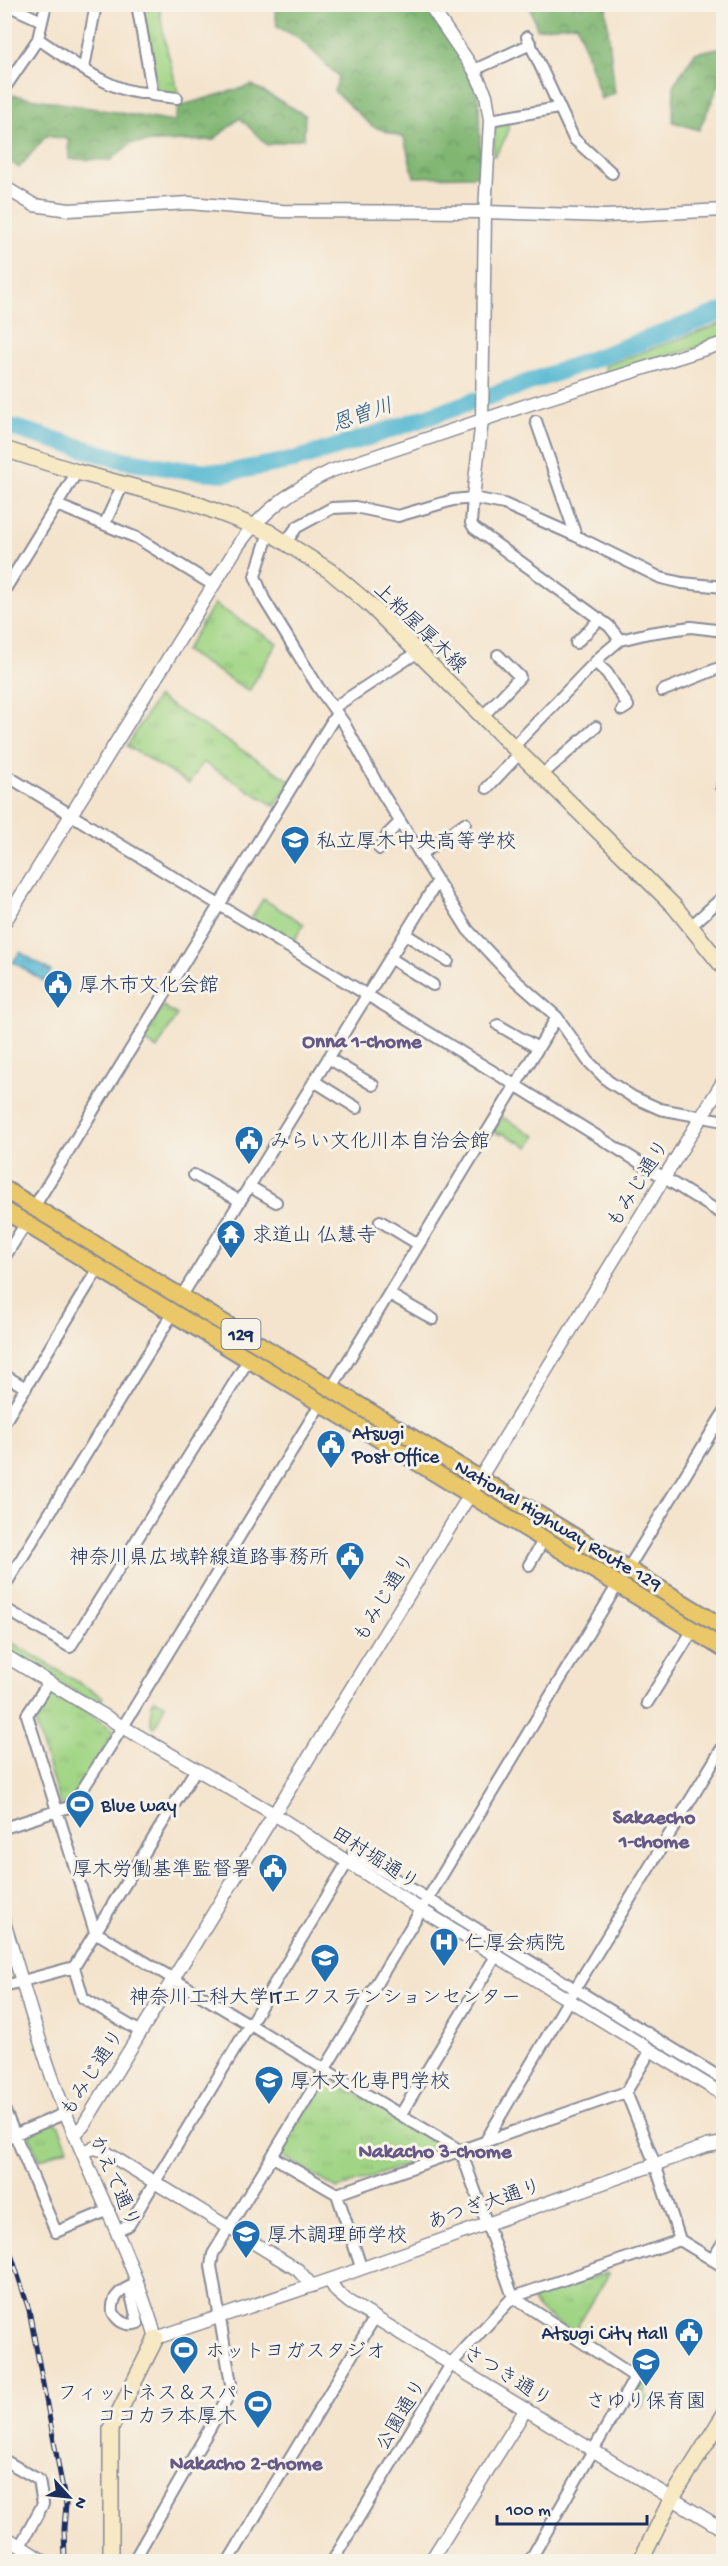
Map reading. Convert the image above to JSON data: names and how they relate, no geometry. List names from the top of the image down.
{
  "streets": {
    "highway": ["129", "National Highway Route 129"],
    "main road": ["上粕屋厚木線"],
    "street": [
      "もみじ通り",
      "田村堀通り",
      "かえで通り",
      "あつぎ大通り",
      "さつき通り",
      "公園通り"
    ]
  },
  "crossings": [
    ["もみじ通り", "National Highway Route 129"],
    ["もみじ通り", "田村堀通り"],
    ["もみじ通り", "かえで通り"],
    ["かえで通り", "あつぎ大通り"],
    ["あつぎ大通り", "さつき通り"],
    ["さつき通り", "公園通り"]
  ],
  "districts": [
    "Onna 1-chome",
    "Sakaecho 1-chome",
    "Nakacho 3-chome",
    "Nakacho 2-chome"
  ],
  "water": ["恩曽川"],
  "places": {
    "school or university": [
      "私立厚木中央高等学校",
      "神奈川工科大学ITエクステンションセンター",
      "厚木文化専門学校",
      "厚木調理師学校",
      "さゆり保育園"
    ],
    "public building": [
      "厚木市文化会館",
      "みらい文化川本自治会館",
      "Atsugi Post Office",
      "神奈川県広域幹線道路事務所",
      "厚木労働基準監督署",
      "Atsugi City Hall"
    ],
    "temple": ["求道山 仏慧寺"],
    "sports": ["Blue way", "ホットヨガスタジオ", "フィットネス＆スパ ココカラ本厚木"],
    "hospital": ["仁厚会病院"]
  },
  "scale_bar": "100 m",
  "north": "bottom right"
}
